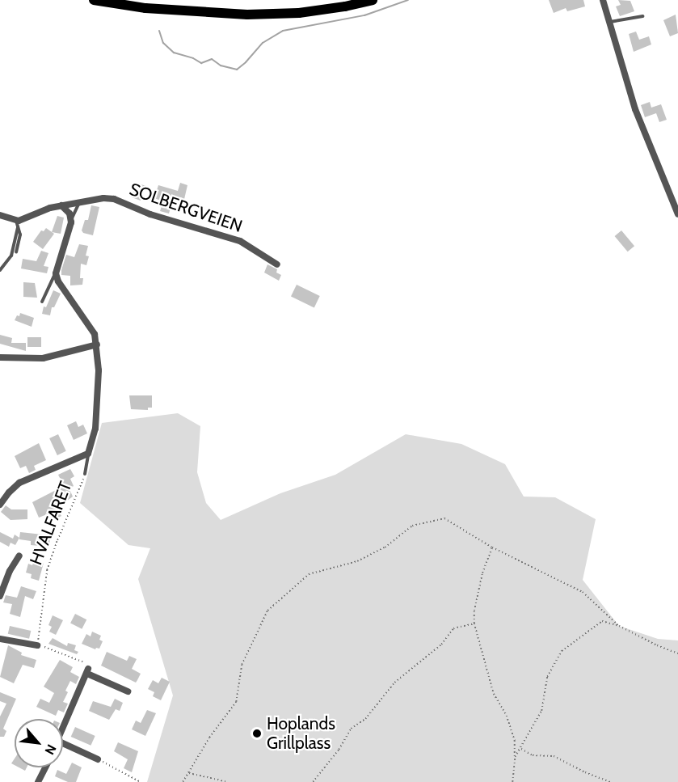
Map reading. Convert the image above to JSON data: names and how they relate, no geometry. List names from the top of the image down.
{
  "streets": {
    "street": ["SOLBERGVEIEN", "HVALFARET"]
  },
  "places": ["Hoplands Grillplass"],
  "north": "bottom right"
}
